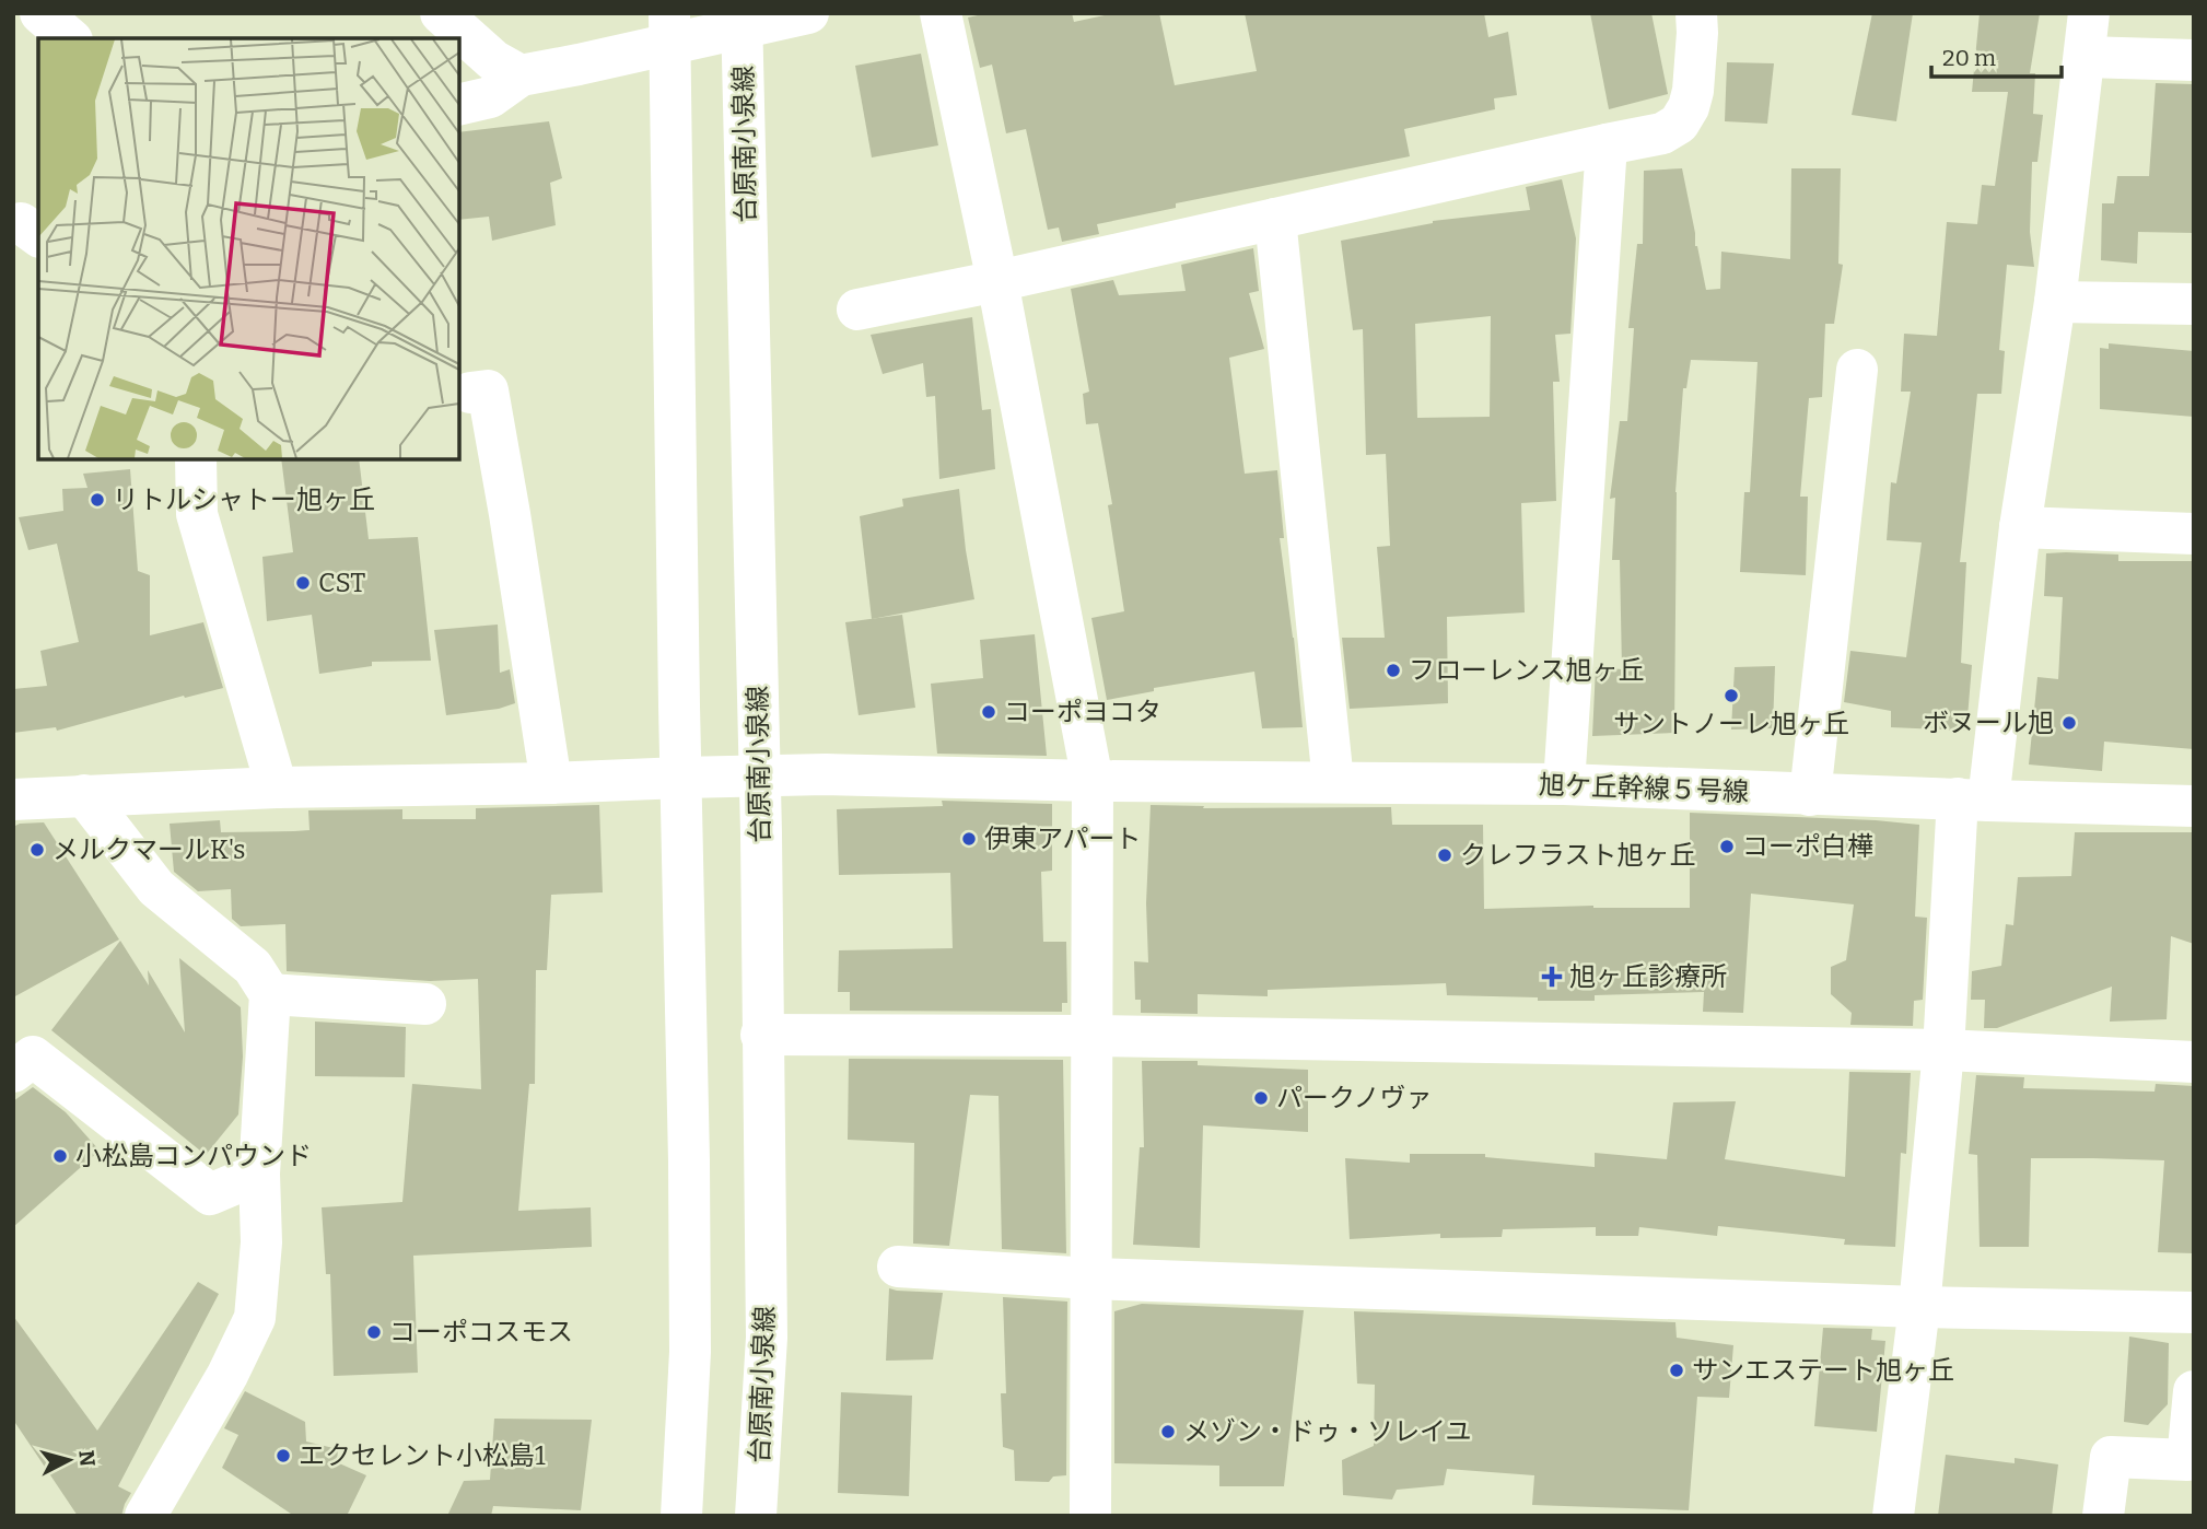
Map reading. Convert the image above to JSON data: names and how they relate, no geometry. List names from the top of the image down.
{
  "streets": {
    "street": ["台原南小泉線", "旭ケ丘幹線５号線"]
  },
  "crossings": [
    ["台原南小泉線", "旭ケ丘幹線５号線"]
  ],
  "places": {
    "other": [
      "リトルシャトー旭ヶ丘",
      "CST",
      "フローレンス旭ヶ丘",
      "サントノーレ旭ヶ丘",
      "コーポヨコタ",
      "ボヌール旭",
      "伊東アパート",
      "コーポ白樺",
      "メルクマールK's",
      "クレフラスト旭ヶ丘",
      "パークノヴァ",
      "小松島コンパウンド",
      "コーポコスモス",
      "サンエステート旭ヶ丘",
      "メゾン・ドゥ・ソレイユ",
      "エクセレント小松島1"
    ],
    "health": ["旭ヶ丘診療所"]
  },
  "scale_bar": "20 m",
  "north": "right"
}
